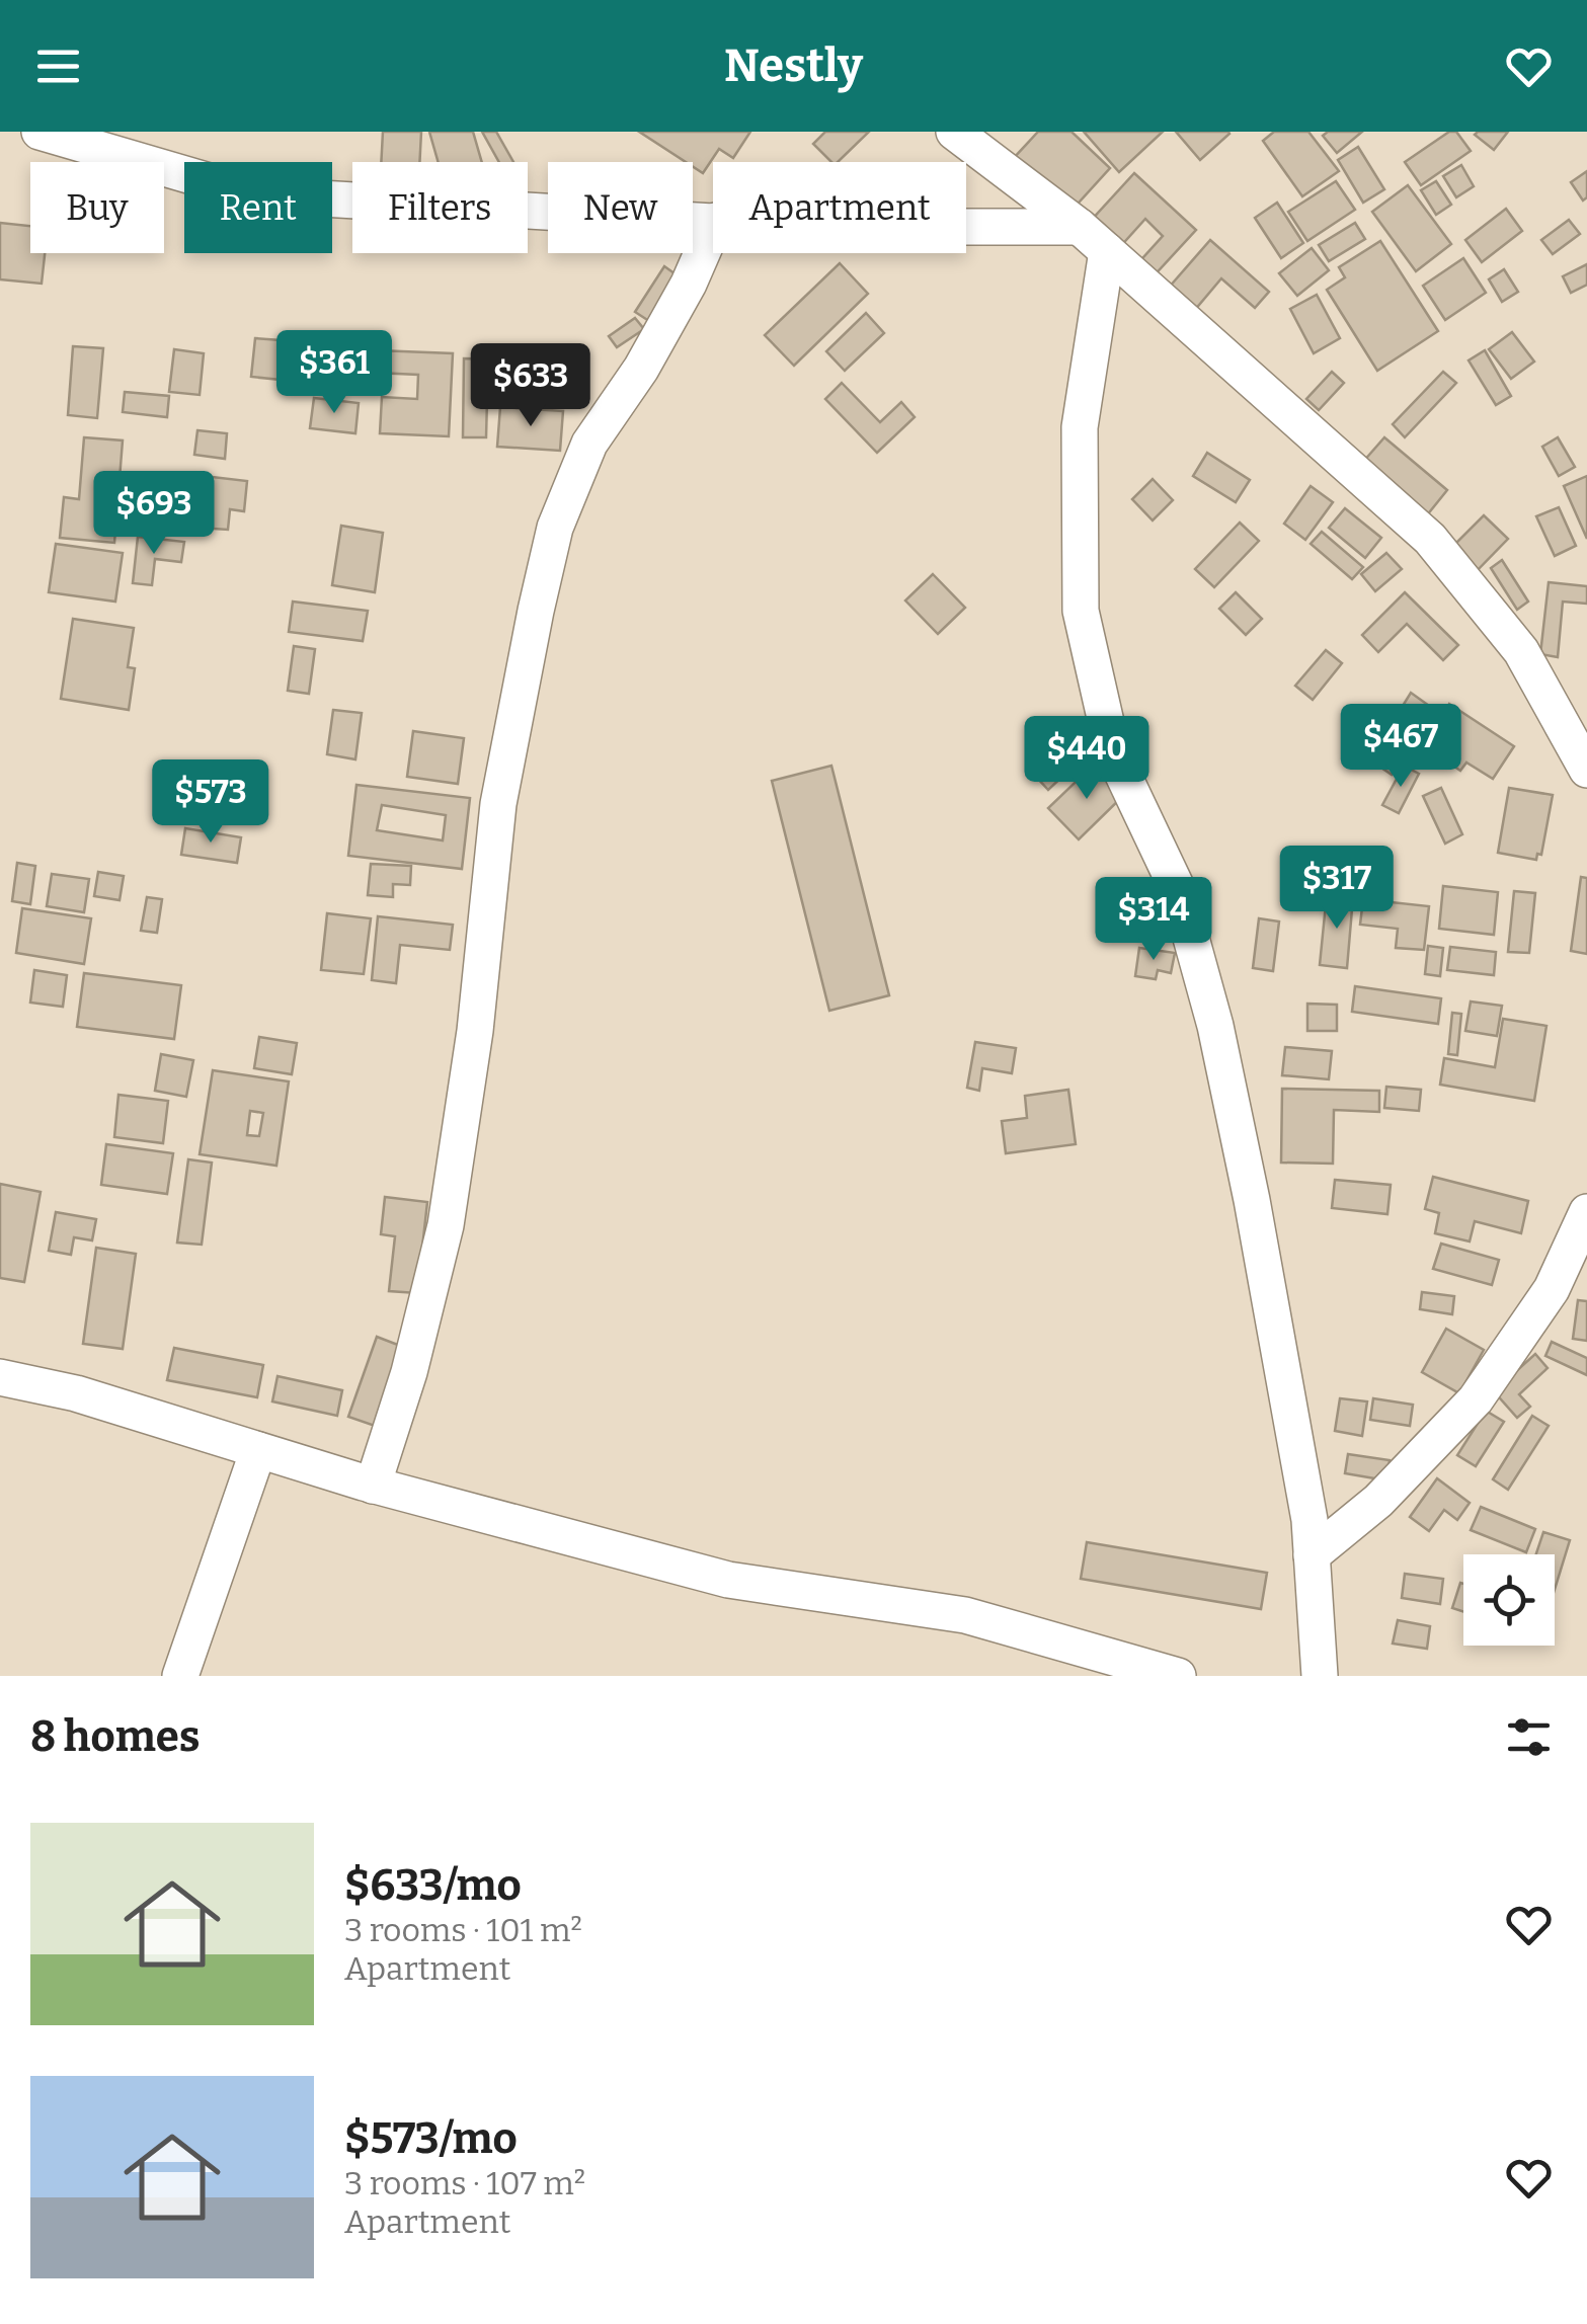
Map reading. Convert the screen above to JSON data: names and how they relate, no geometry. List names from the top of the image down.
{
  "page": {
    "header": "Nestly",
    "chip": [
      "Buy",
      "Rent",
      "Filters",
      "New",
      "Apartment"
    ],
    "price": [
      "$361",
      "$633",
      "$693",
      "$467",
      "$440",
      "$573",
      "$317",
      "$314"
    ],
    "heading": "8 homes",
    "list": [
      {
        "name": "$633/mo",
        "note": "3 rooms · 101 m² · Apartment"
      },
      {
        "name": "$573/mo",
        "note": "3 rooms · 107 m² · Apartment"
      }
    ]
  }
}
